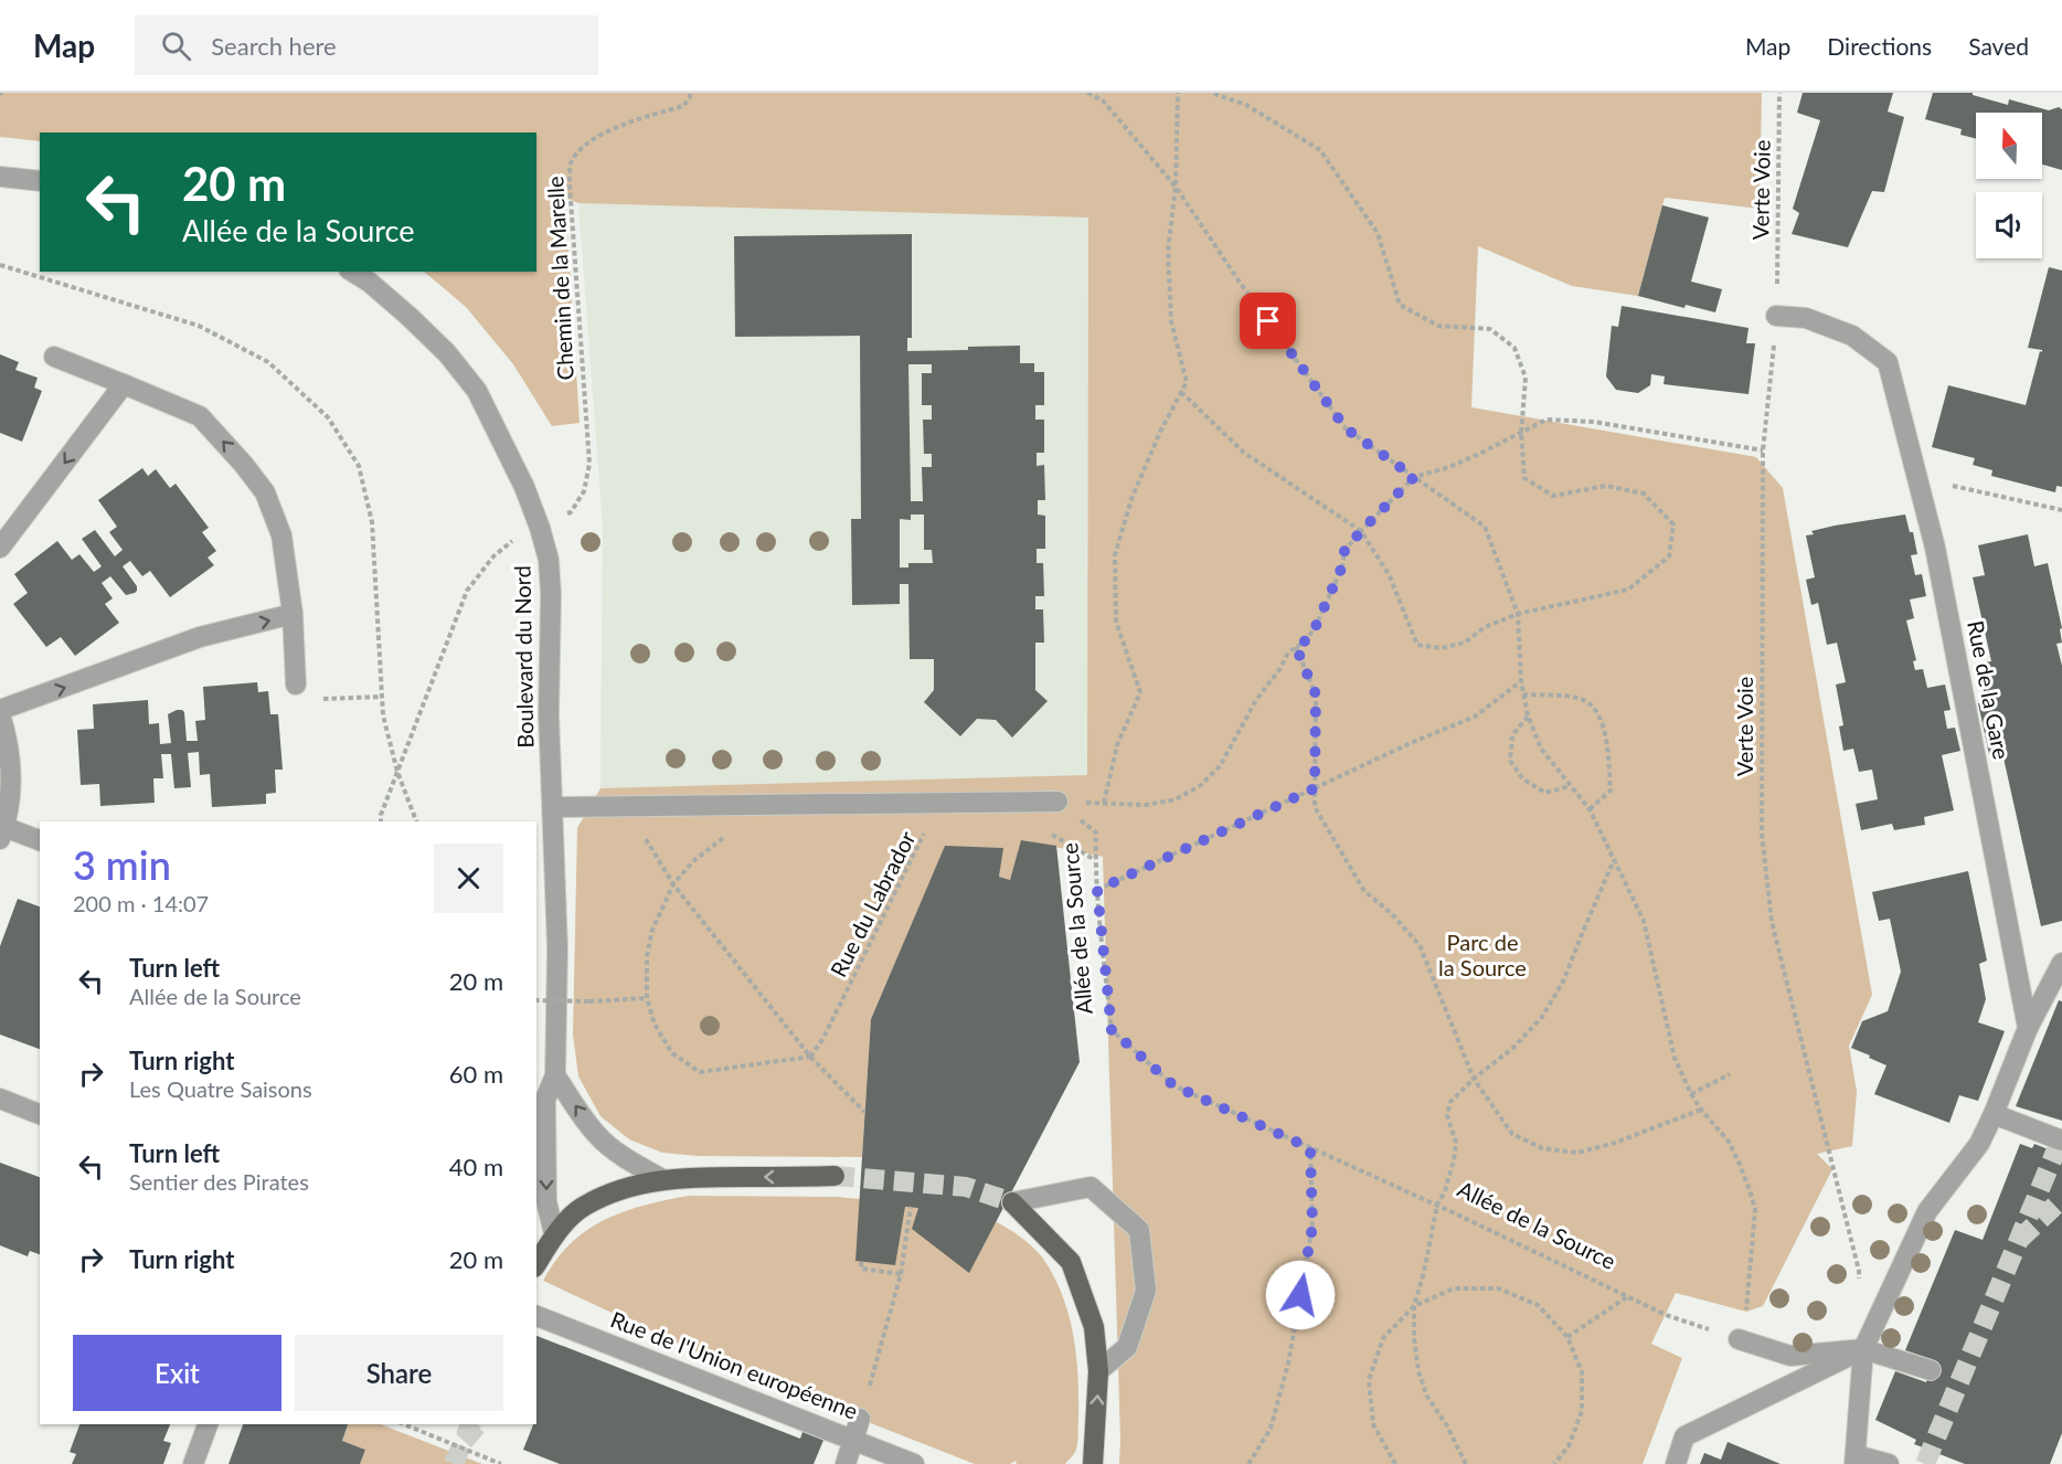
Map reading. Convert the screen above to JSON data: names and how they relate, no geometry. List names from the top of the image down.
{
  "streets": {
    "street": ["Boulevard du Nord", "Rue de la Gare", "Rue de l'Union européenne"],
    "path": [
      "Verte Voie",
      "Chemin de la Marelle",
      "Rue du Labrador",
      "Allée de la Source"
    ]
  },
  "crossings": [
    ["Verte Voie", "Rue de la Gare"],
    ["Chemin de la Marelle", "Boulevard du Nord"]
  ],
  "parks": ["Parc de la Source"],
  "north": "top",
  "page": {
    "header": "Map",
    "search": "Search here",
    "nav": ["Map", "Directions", "Saved"],
    "turn": ["20 m", "Allée de la Source"],
    "heading": ["3 min", "200 m · 14:07"],
    "list": [
      {
        "name": "Turn left",
        "note": "Allée de la Source",
        "value": "20 m"
      },
      {
        "name": "Turn right",
        "note": "Les Quatre Saisons",
        "value": "60 m"
      },
      {
        "name": "Turn left",
        "note": "Sentier des Pirates",
        "value": "40 m"
      },
      {
        "name": "Turn right",
        "value": "20 m"
      }
    ],
    "buttons": ["Exit", "Share"]
  }
}
